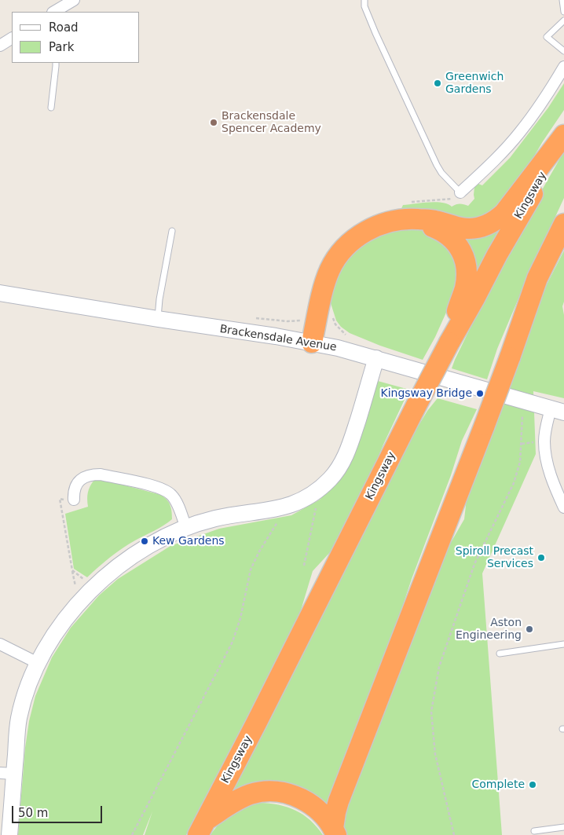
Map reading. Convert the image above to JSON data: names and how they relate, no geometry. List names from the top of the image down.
{
  "streets": {
    "highway": ["Kingsway"],
    "street": ["Brackensdale Avenue"]
  },
  "places": [
    "Greenwich Gardens",
    "Brackensdale Spencer Academy",
    "Kingsway Bridge",
    "Kew Gardens",
    "Spiroll Precast Services",
    "Aston Engineering",
    "Complete"
  ],
  "legend": ["Road", "Park"],
  "scale_bar": "50 m"
}
